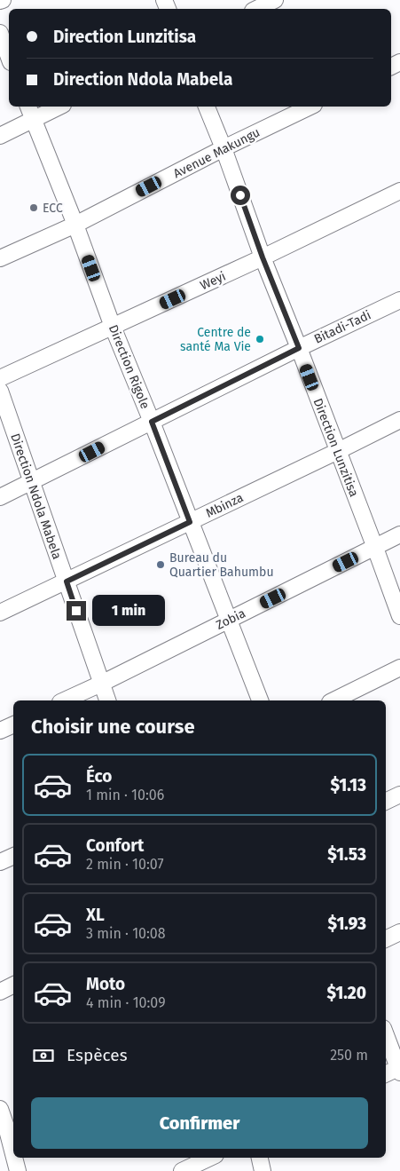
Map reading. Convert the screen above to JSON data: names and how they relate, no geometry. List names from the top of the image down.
{
  "streets": {
    "street": [
      "Avenue Makungu",
      "Weyi",
      "Bitadi-Tadi",
      "Direction Rigole",
      "Direction Lunzitisa",
      "Direction Ndola Mabela",
      "Mbinza",
      "Zobia"
    ]
  },
  "crossings": [
    ["Avenue Makungu", "Direction Rigole"],
    ["Avenue Makungu", "Direction Lunzitisa"],
    ["Weyi", "Direction Rigole"],
    ["Weyi", "Direction Lunzitisa"],
    ["Bitadi-Tadi", "Direction Rigole"],
    ["Bitadi-Tadi", "Direction Lunzitisa"],
    ["Bitadi-Tadi", "Direction Ndola Mabela"],
    ["Direction Rigole", "Mbinza"],
    ["Direction Rigole", "Zobia"],
    ["Direction Lunzitisa", "Mbinza"],
    ["Direction Lunzitisa", "Zobia"],
    ["Direction Ndola Mabela", "Mbinza"],
    ["Direction Ndola Mabela", "Zobia"]
  ],
  "places": ["ECC", "Centre de santé Ma Vie", "Bureau du Quartier Bahumbu"],
  "page": {
    "banner": ["Direction Lunzitisa", "Direction Ndola Mabela"],
    "bubble": "1 min",
    "heading": "Choisir une course",
    "list": [
      {
        "name": "Éco",
        "note": "1 min · 10:06",
        "value": "$1.13"
      },
      {
        "name": "Confort",
        "note": "2 min · 10:07",
        "value": "$1.53"
      },
      {
        "name": "XL",
        "note": "3 min · 10:08",
        "value": "$1.93"
      },
      {
        "name": "Moto",
        "note": "4 min · 10:09",
        "value": "$1.20"
      }
    ],
    "pay": ["Espèces", "250 m"],
    "buttons": "Confirmer"
  }
}
